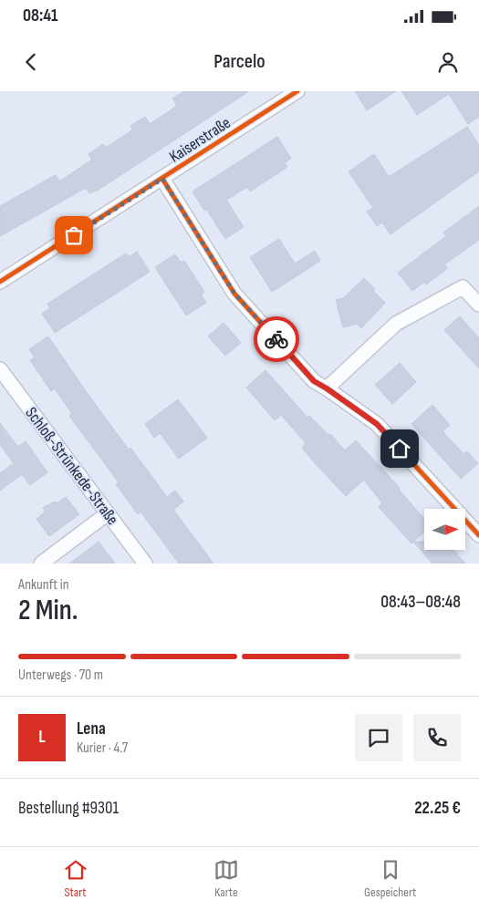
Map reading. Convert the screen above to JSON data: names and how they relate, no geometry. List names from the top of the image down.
{
  "streets": {
    "street": ["Kaiserstraße", "Schloß-Strünkede-Straße"]
  },
  "north": "right",
  "page": {
    "status": "08:41",
    "header": "Parcelo",
    "heading": ["2 Min.", "Ankunft in", "08:43–08:48"],
    "panel": [
      "Lena",
      "Kurier · 4.7",
      "Bestellung #9301",
      "22.25 €"
    ],
    "bar": "Unterwegs · 70 m",
    "round": "L",
    "tabs": ["Start", "Karte", "Gespeichert"]
  }
}
